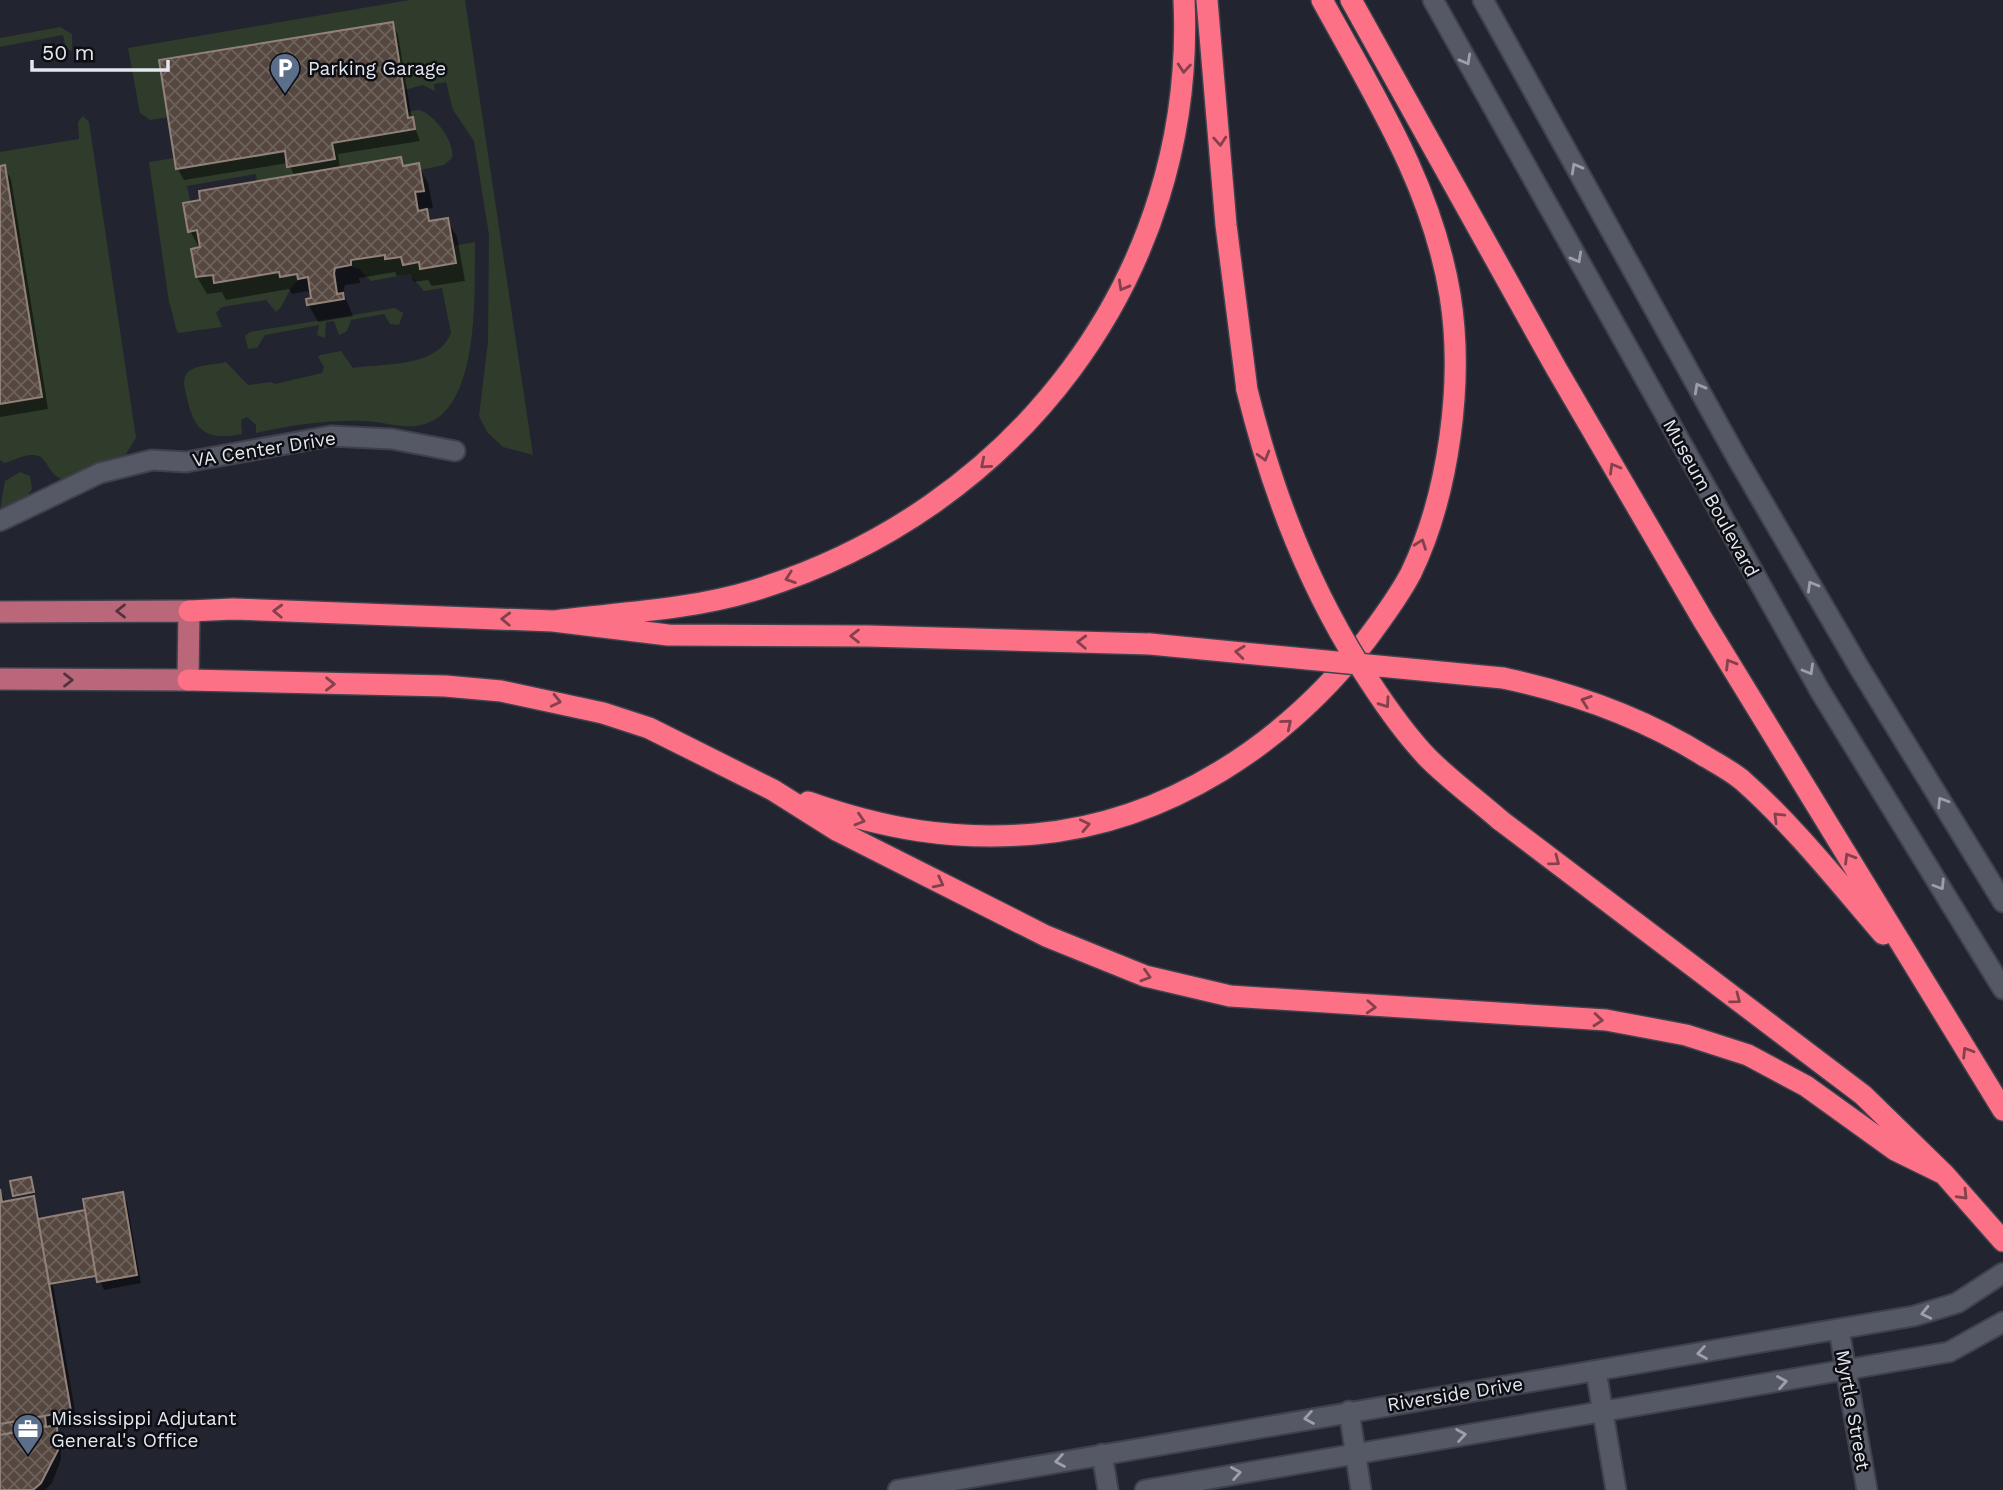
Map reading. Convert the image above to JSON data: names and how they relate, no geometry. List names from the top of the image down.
{
  "streets": {
    "street": [
      "VA Center Drive",
      "Museum Boulevard",
      "Riverside Drive",
      "Myrtle Street"
    ]
  },
  "crossings": [
    ["Riverside Drive", "Myrtle Street"]
  ],
  "places": {
    "parking": ["Parking Garage"],
    "office": ["Mississippi Adjutant General's Office"]
  },
  "scale_bar": "50 m"
}
